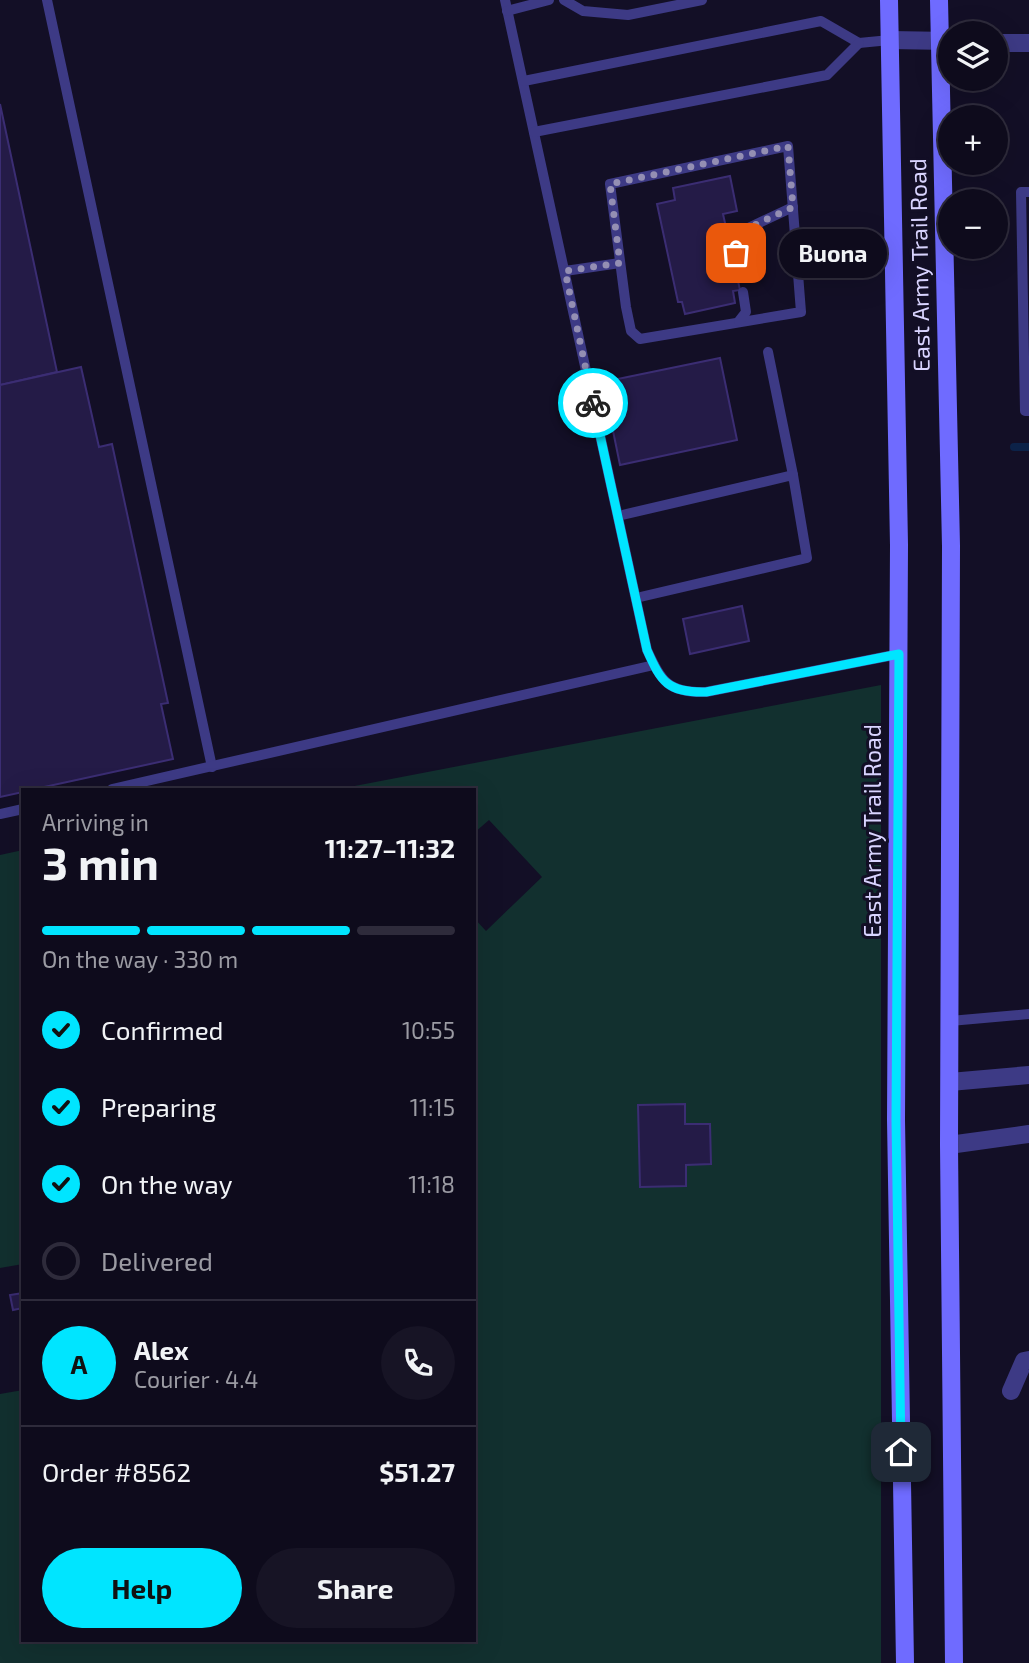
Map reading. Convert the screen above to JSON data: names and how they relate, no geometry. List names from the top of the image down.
{
  "streets": {
    "main road": ["East Army Trail Road"]
  },
  "places": ["Buona"],
  "page": {
    "map_buttons": ["+", "−"],
    "bubble": "Buona",
    "heading": ["3 min", "Arriving in", "11:27–11:32"],
    "panel": [
      "Alex",
      "Courier · 4.4",
      "Order #8562",
      "$51.27"
    ],
    "bar": "On the way · 330 m",
    "list": [
      ["Confirmed", "10:55"],
      ["Preparing", "11:15"],
      ["On the way", "11:18"],
      "Delivered"
    ],
    "round": "A",
    "buttons": ["Help", "Share"]
  }
}
